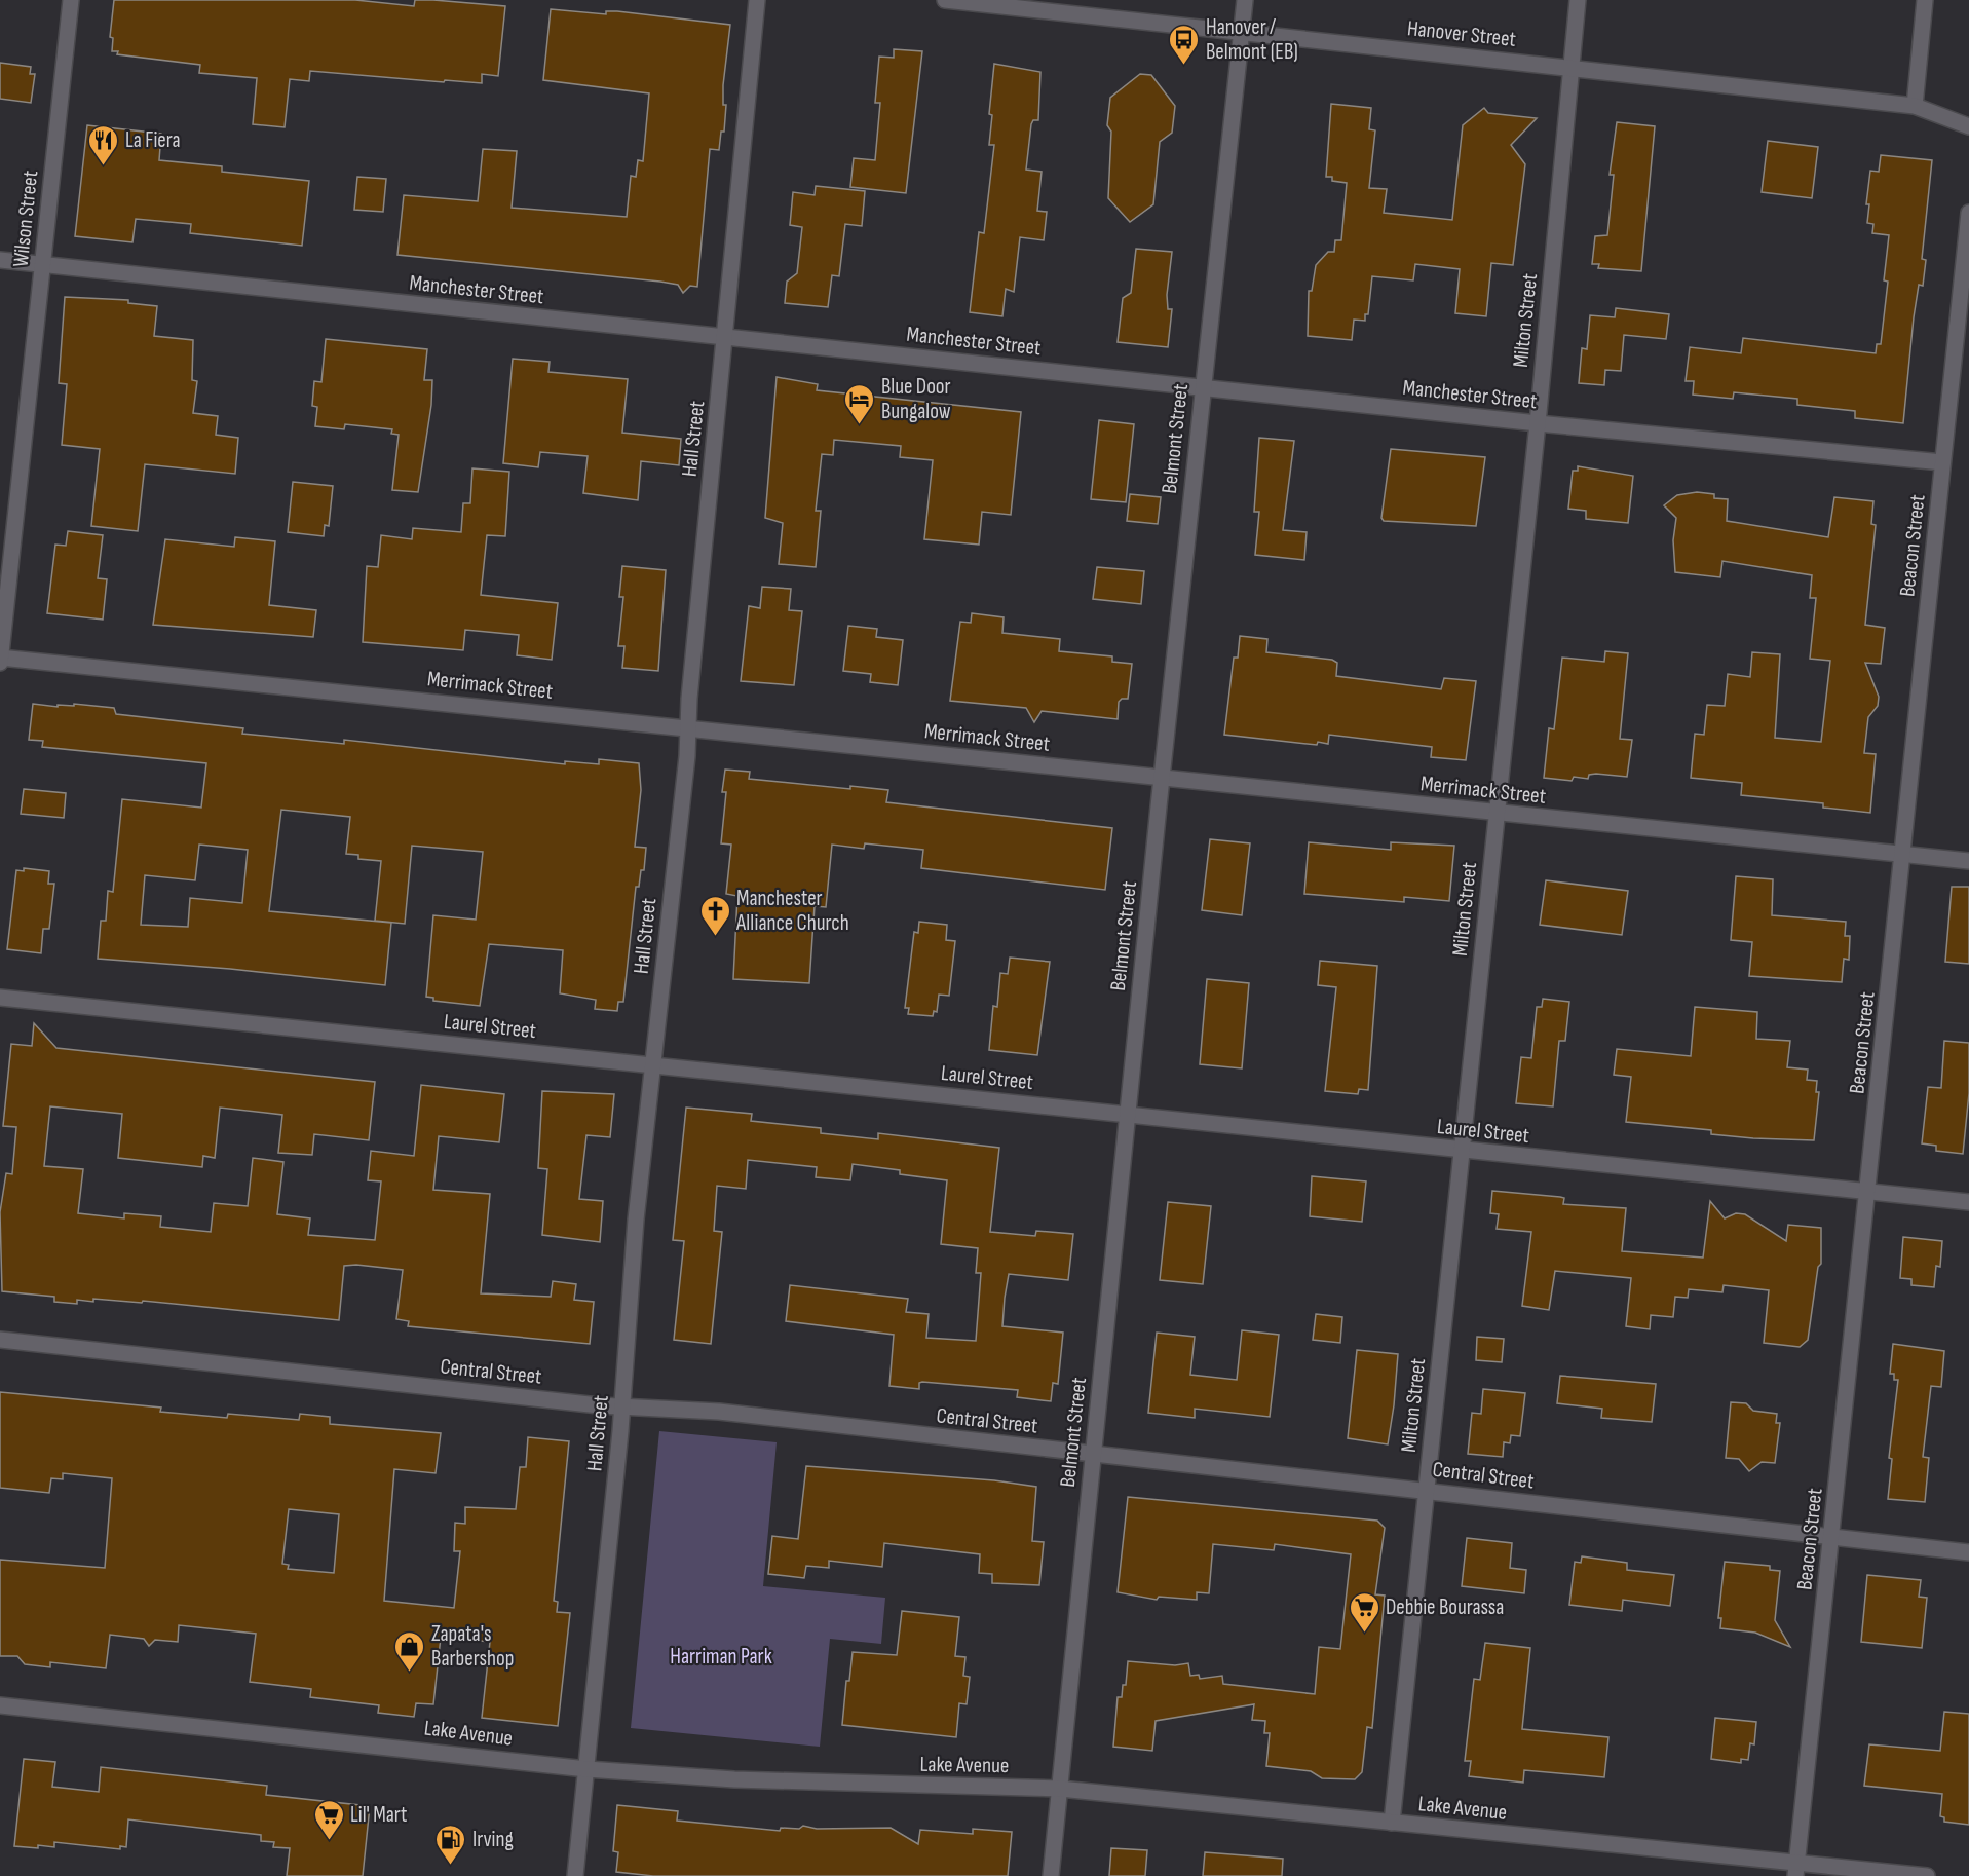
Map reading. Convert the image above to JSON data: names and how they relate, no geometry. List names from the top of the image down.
{
  "streets": {
    "street": [
      "Hanover Street",
      "Wilson Street",
      "Manchester Street",
      "Milton Street",
      "Hall Street",
      "Belmont Street",
      "Beacon Street",
      "Merrimack Street",
      "Laurel Street",
      "Central Street",
      "Lake Avenue"
    ]
  },
  "crossings": [
    ["Hanover Street", "Milton Street"],
    ["Hanover Street", "Belmont Street"],
    ["Wilson Street", "Manchester Street"],
    ["Wilson Street", "Merrimack Street"],
    ["Manchester Street", "Milton Street"],
    ["Manchester Street", "Hall Street"],
    ["Manchester Street", "Belmont Street"],
    ["Manchester Street", "Beacon Street"],
    ["Milton Street", "Merrimack Street"],
    ["Milton Street", "Laurel Street"],
    ["Milton Street", "Central Street"],
    ["Milton Street", "Lake Avenue"],
    ["Hall Street", "Merrimack Street"],
    ["Hall Street", "Laurel Street"],
    ["Hall Street", "Central Street"],
    ["Hall Street", "Lake Avenue"],
    ["Belmont Street", "Merrimack Street"],
    ["Belmont Street", "Laurel Street"],
    ["Belmont Street", "Central Street"],
    ["Belmont Street", "Lake Avenue"],
    ["Beacon Street", "Merrimack Street"],
    ["Beacon Street", "Laurel Street"],
    ["Beacon Street", "Central Street"],
    ["Beacon Street", "Lake Avenue"]
  ],
  "parks": ["Harriman Park"],
  "places": {
    "bus stop": ["Hanover / Belmont (EB)"],
    "restaurant": ["La Fiera"],
    "hotel": ["Blue Door Bungalow"],
    "church": ["Manchester Alliance Church"],
    "supermarket": ["Debbie Bourassa", "Lil' Mart"],
    "shop": ["Zapata's Barbershop"],
    "fuel station": ["Irving"]
  }
}
